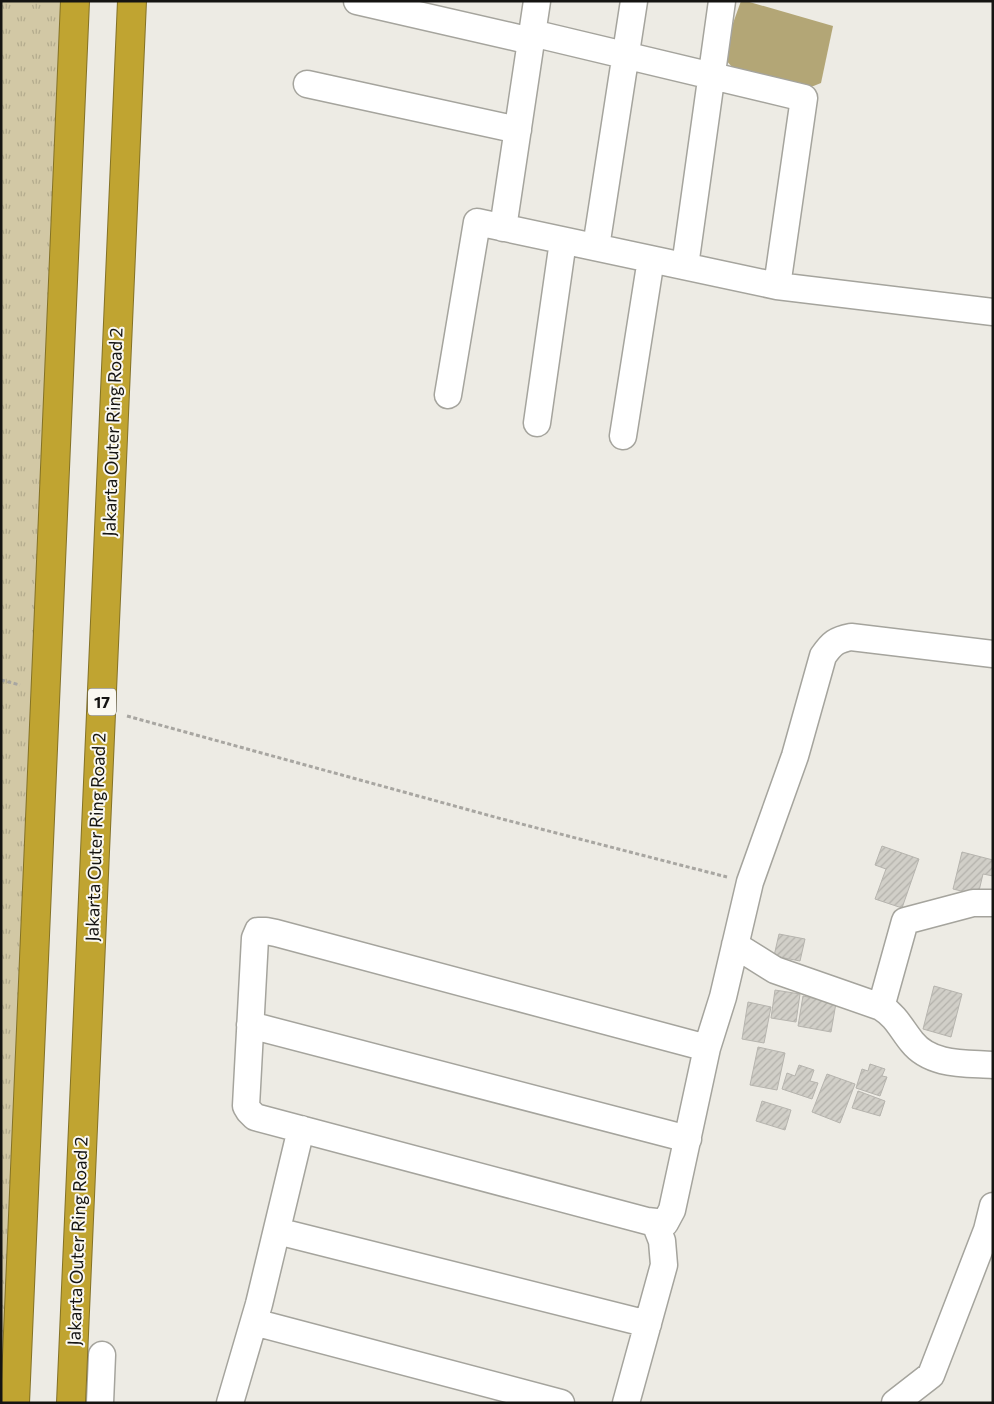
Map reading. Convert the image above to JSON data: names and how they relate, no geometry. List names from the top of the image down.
{
  "streets": {
    "highway": ["Jakarta Outer Ring Road 2", "17"]
  }
}
